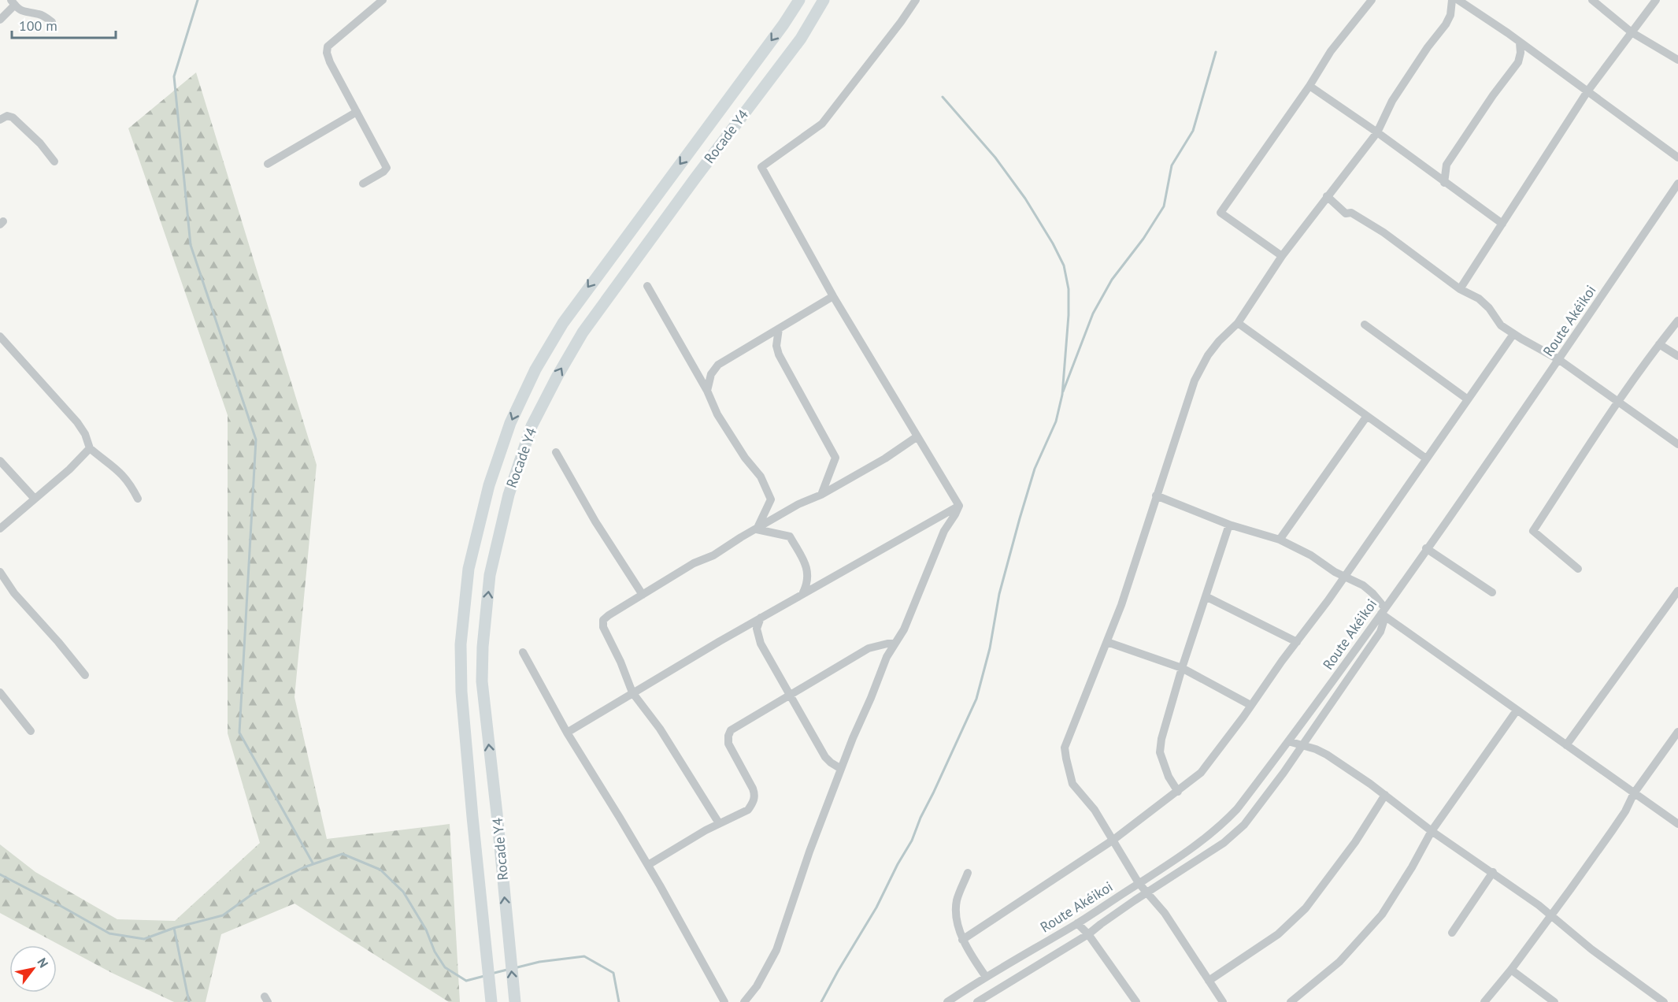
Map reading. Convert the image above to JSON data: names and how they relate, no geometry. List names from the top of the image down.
{
  "streets": {
    "highway": ["Rocade Y4"],
    "street": ["Route Akéikoi"]
  },
  "scale_bar": "100 m",
  "north": "top right"
}
